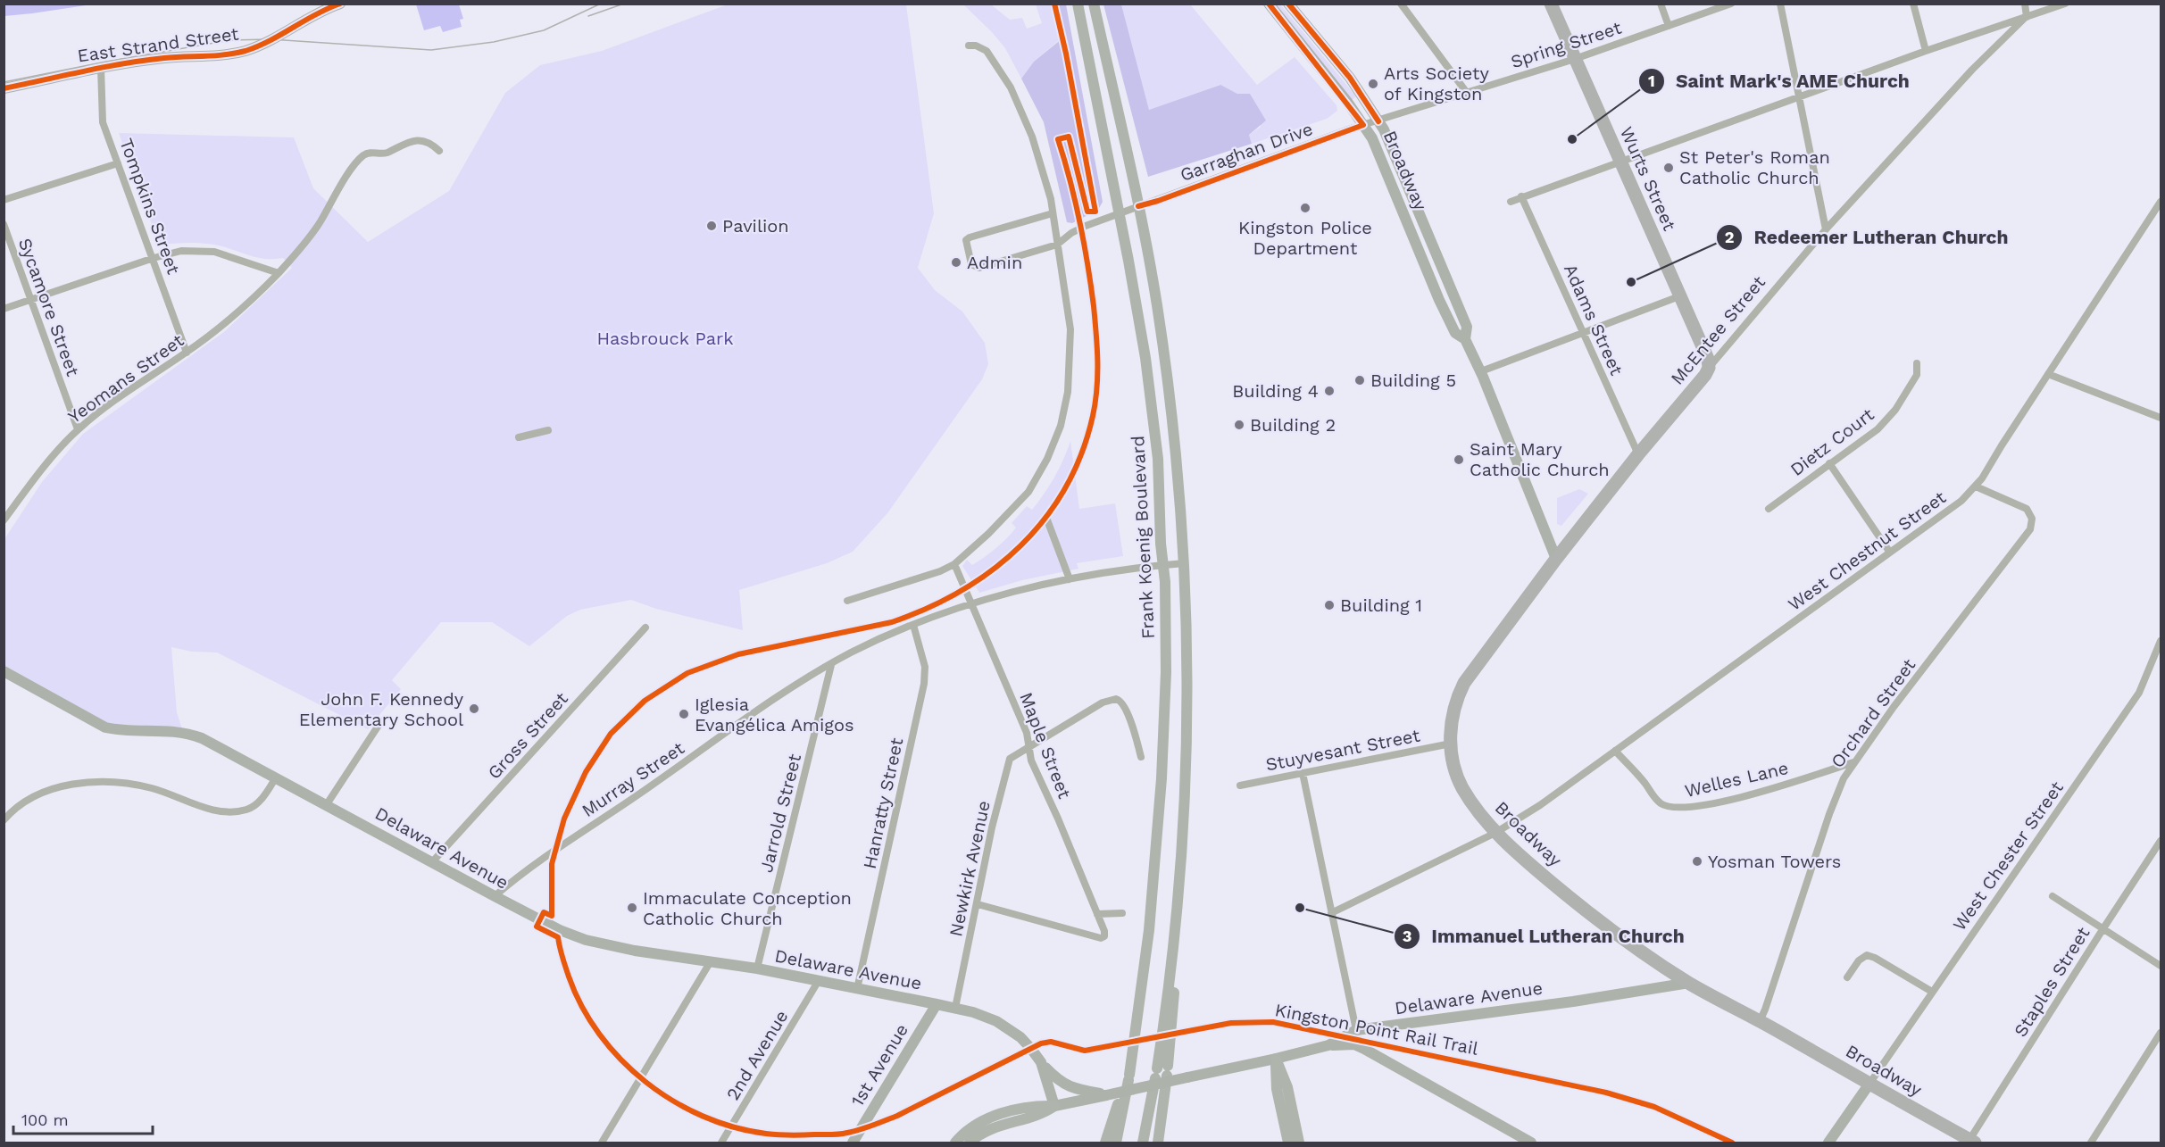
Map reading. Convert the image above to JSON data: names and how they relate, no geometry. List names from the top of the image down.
{
  "streets": {
    "highway": ["Broadway", "Wurts Street", "McEntee Street"],
    "main road": ["Frank Koenig Boulevard"],
    "street": [
      "East Strand Street",
      "Spring Street",
      "Garraghan Drive",
      "Tompkins Street",
      "Sycamore Street",
      "Adams Street",
      "Yeomans Street",
      "Dietz Court",
      "West Chestnut Street",
      "Orchard Street",
      "Gross Street",
      "Maple Street",
      "Stuyvesant Street",
      "Murray Street",
      "Welles Lane",
      "Hanratty Street",
      "Jarrold Street",
      "Delaware Avenue",
      "West Chester Street",
      "Newkirk Avenue",
      "Staples Street",
      "2nd Avenue",
      "1st Avenue"
    ],
    "cycle path": ["Kingston Point Rail Trail"]
  },
  "crossings": [
    ["East Strand Street", "Tompkins Street"],
    ["Spring Street", "Garraghan Drive"],
    ["Spring Street", "Broadway"],
    ["Spring Street", "Wurts Street"],
    ["Garraghan Drive", "Broadway"],
    ["Garraghan Drive", "Frank Koenig Boulevard"],
    ["Broadway", "McEntee Street"],
    ["Broadway", "West Chestnut Street"],
    ["Broadway", "Orchard Street"],
    ["Broadway", "Stuyvesant Street"],
    ["Broadway", "Delaware Avenue"],
    ["Broadway", "West Chester Street"],
    ["Broadway", "Staples Street"],
    ["Wurts Street", "McEntee Street"],
    ["Tompkins Street", "Yeomans Street"],
    ["Sycamore Street", "Yeomans Street"],
    ["Adams Street", "McEntee Street"],
    ["Frank Koenig Boulevard", "Murray Street"],
    ["West Chestnut Street", "Orchard Street"],
    ["West Chestnut Street", "Welles Lane"],
    ["Orchard Street", "Welles Lane"],
    ["Gross Street", "Delaware Avenue"],
    ["Maple Street", "Murray Street"],
    ["Maple Street", "Newkirk Avenue"],
    ["Murray Street", "Hanratty Street"],
    ["Murray Street", "Jarrold Street"],
    ["Murray Street", "Delaware Avenue"],
    ["Hanratty Street", "Delaware Avenue"],
    ["Jarrold Street", "Delaware Avenue"],
    ["Delaware Avenue", "Newkirk Avenue"],
    ["Delaware Avenue", "2nd Avenue"],
    ["Delaware Avenue", "1st Avenue"]
  ],
  "parks": ["Hasbrouck Park"],
  "places": [
    "Arts Society of Kingston",
    "Saint Mark's AME Church",
    "St Peter's Roman Catholic Church",
    "Kingston Police Department",
    "Pavilion",
    "Admin",
    "Redeemer Lutheran Church",
    "Building 5",
    "Building 4",
    "Building 2",
    "Saint Mary Catholic Church",
    "Building 1",
    "John F. Kennedy Elementary School",
    "Iglesia Evangélica Amigos",
    "Yosman Towers",
    "Immaculate Conception Catholic Church",
    "Immanuel Lutheran Church"
  ],
  "scale_bar": "100 m"
}
